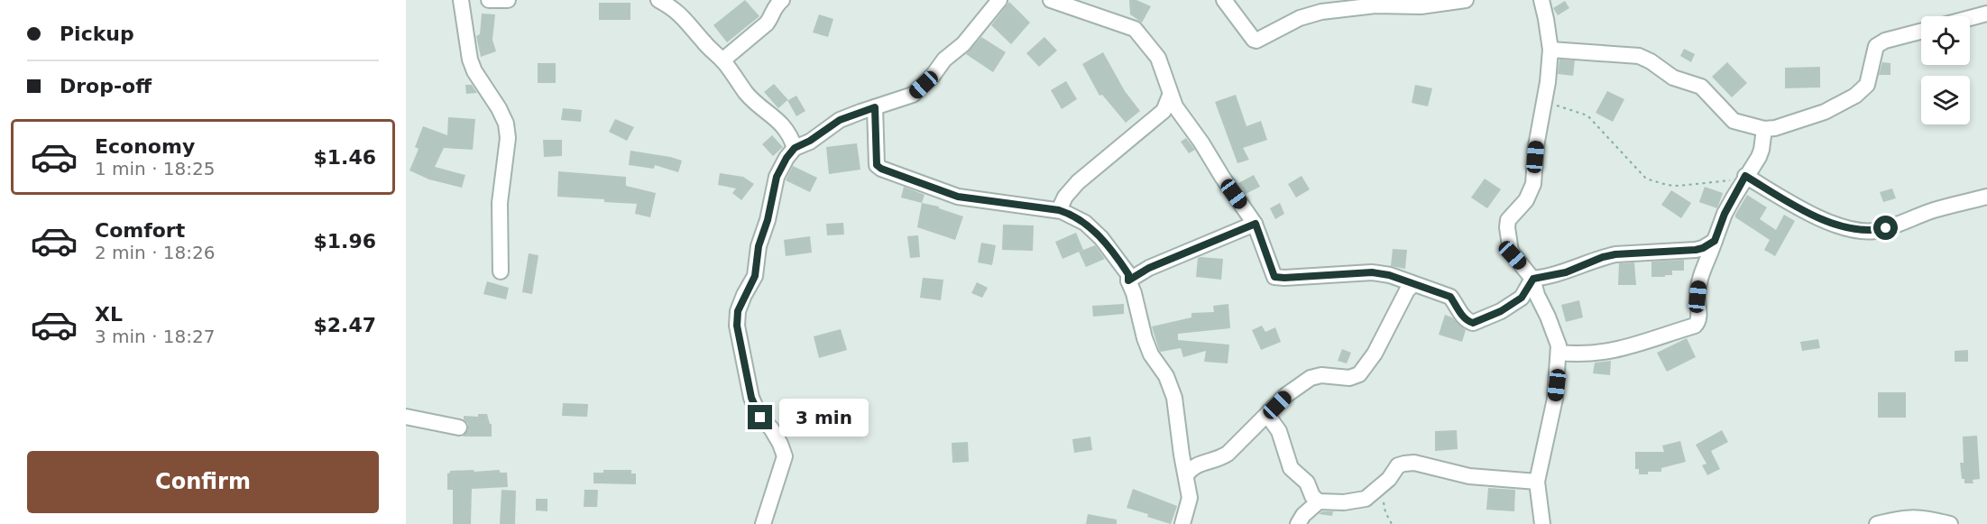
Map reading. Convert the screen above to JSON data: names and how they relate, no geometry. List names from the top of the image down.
{
  "page": {
    "banner": ["Pickup", "Drop-off"],
    "list": [
      {
        "name": "Economy",
        "note": "1 min · 18:25",
        "value": "$1.46"
      },
      {
        "name": "Comfort",
        "note": "2 min · 18:26",
        "value": "$1.96"
      },
      {
        "name": "XL",
        "note": "3 min · 18:27",
        "value": "$2.47"
      }
    ],
    "bubble": "3 min",
    "buttons": "Confirm"
  }
}
